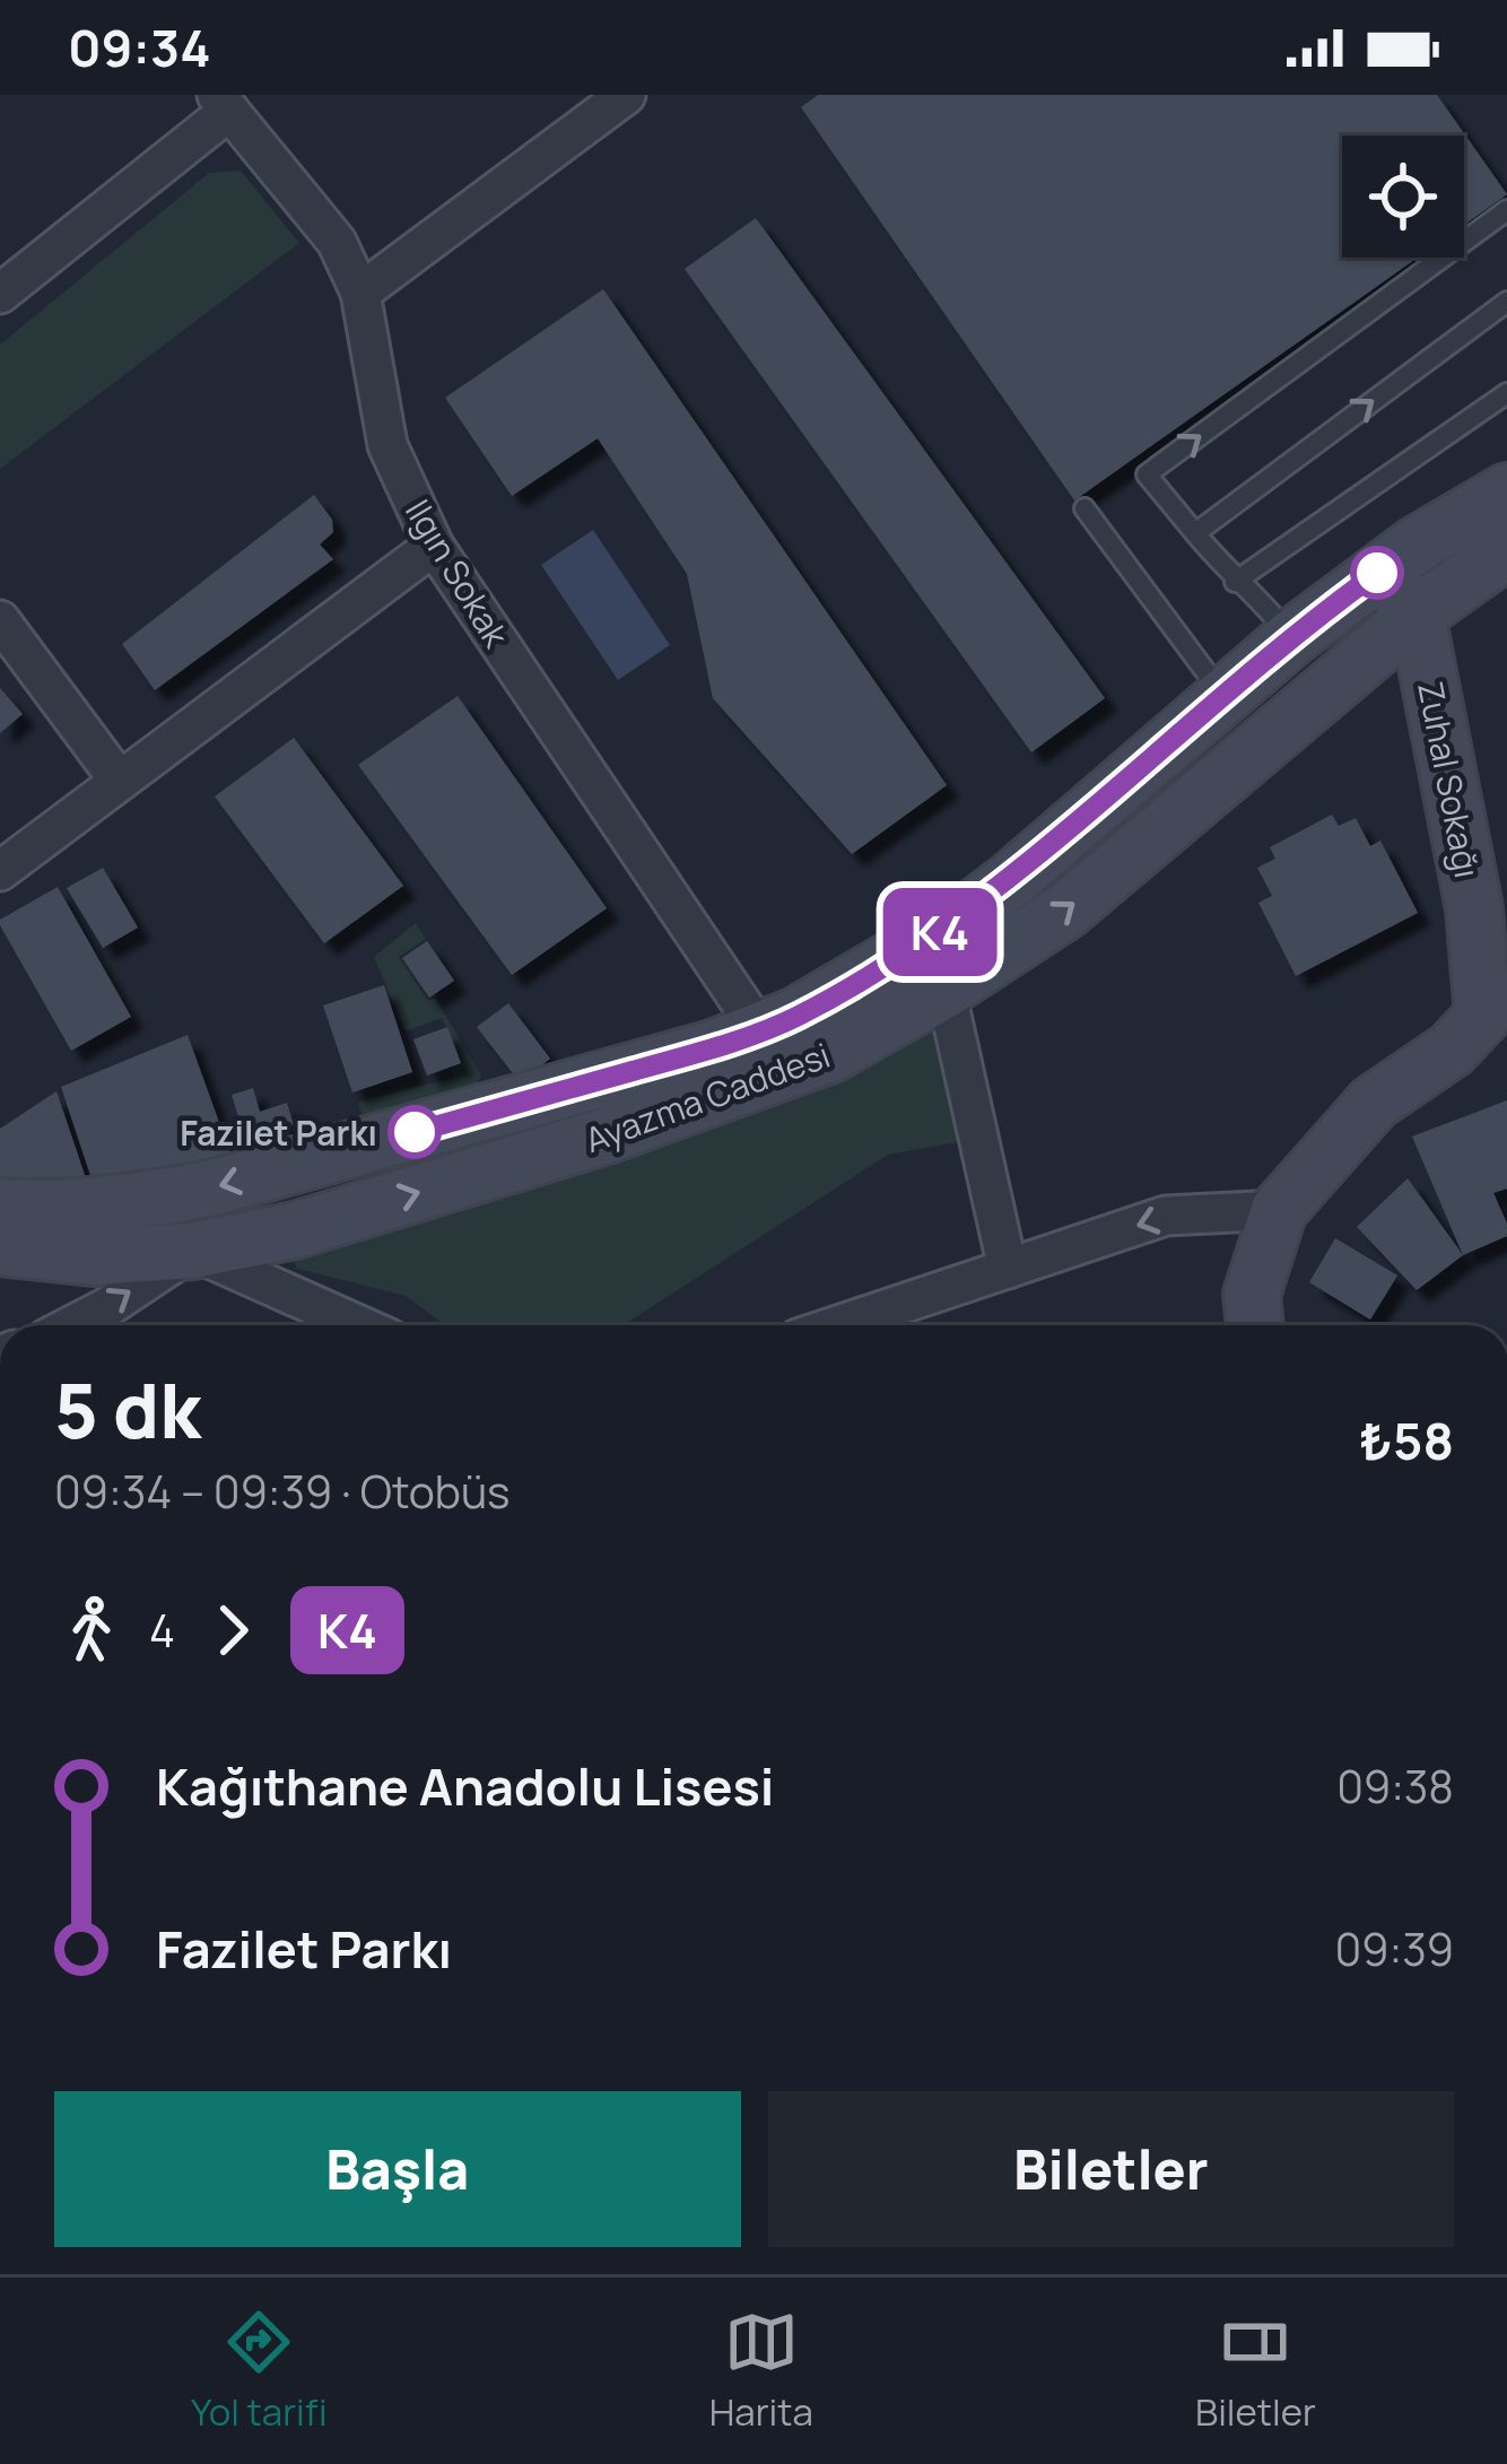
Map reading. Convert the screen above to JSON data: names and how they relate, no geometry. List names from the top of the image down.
{
  "streets": {
    "main road": ["Zuhal Sokağı", "Ayazma Caddesi"],
    "street": ["Ilgın Sokak"]
  },
  "crossings": [
    ["Ilgın Sokak", "Ayazma Caddesi"],
    ["Zuhal Sokağı", "Ayazma Caddesi"]
  ],
  "places": ["Fazilet Parkı"],
  "lines": ["bus line K4"],
  "page": {
    "status": "09:34",
    "on_map": "K4",
    "heading": ["5 dk", "09:34 – 09:39 · Otobüs", "₺58"],
    "legs": ["4", "K4"],
    "list": [
      {
        "name": "Kağıthane Anadolu Lisesi",
        "value": "09:38"
      },
      {
        "name": "Fazilet Parkı",
        "value": "09:39"
      }
    ],
    "buttons": ["Başla", "Biletler"],
    "tabs": ["Yol tarifi", "Harita", "Biletler"]
  }
}
